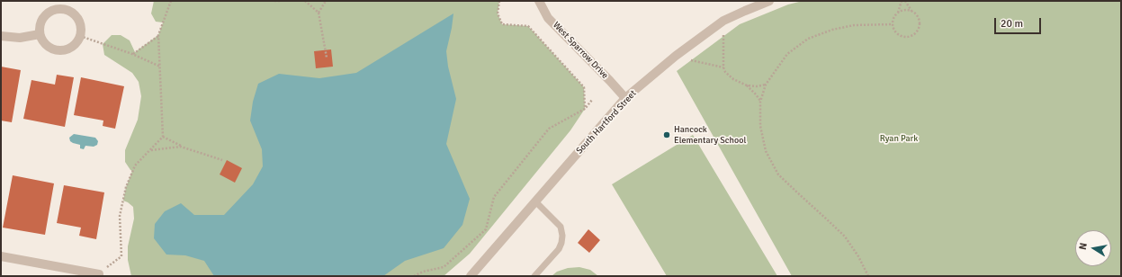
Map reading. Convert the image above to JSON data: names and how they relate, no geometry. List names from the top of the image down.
{
  "streets": {
    "street": ["West Sparrow Drive", "South Hartford Street"]
  },
  "crossings": [
    ["West Sparrow Drive", "South Hartford Street"]
  ],
  "parks": ["Ryan Park"],
  "places": ["Hancock Elementary School"],
  "scale_bar": "20 m",
  "north": "left"
}
